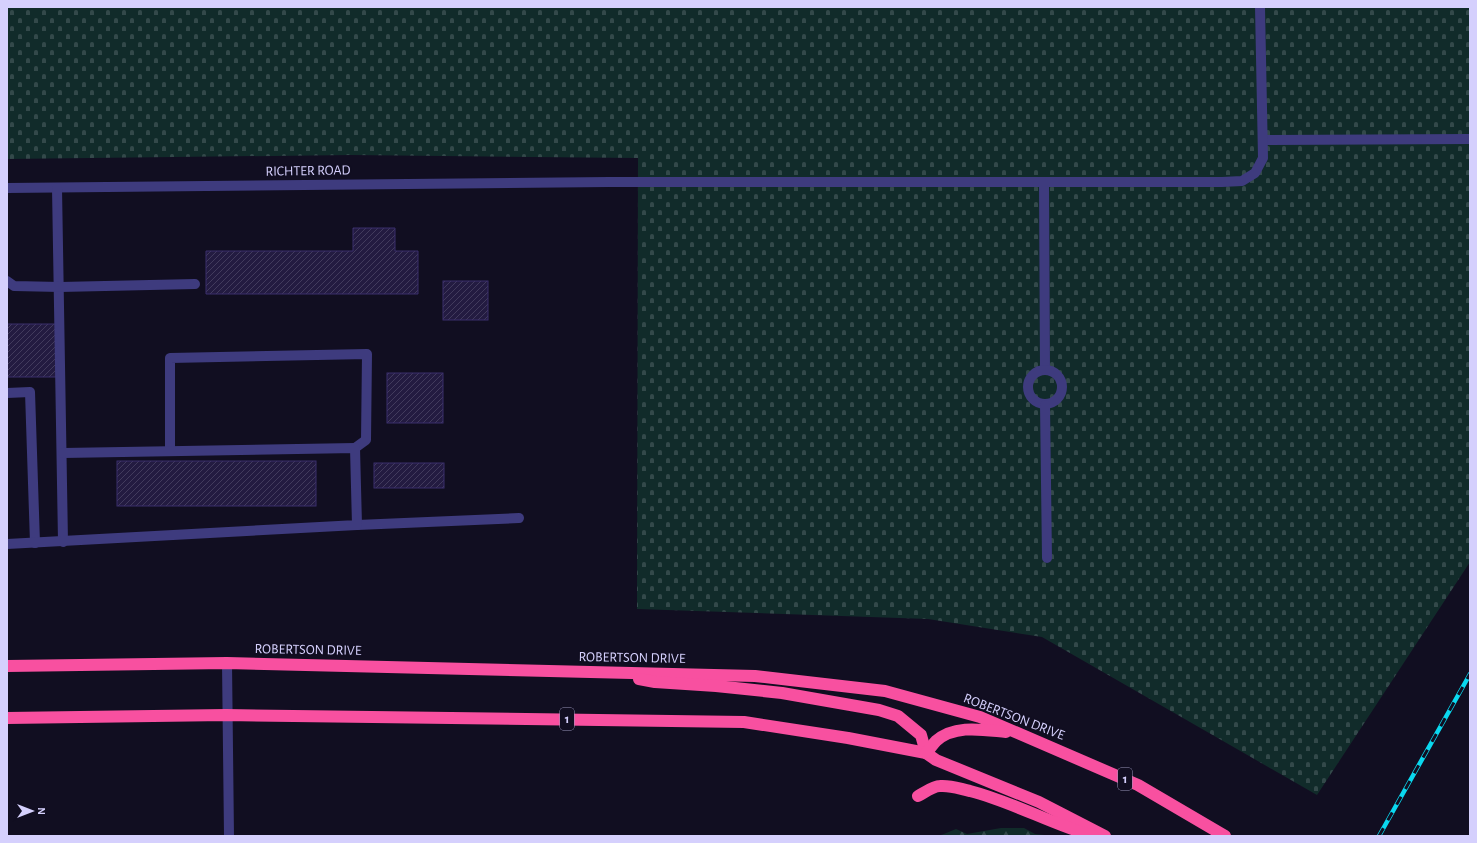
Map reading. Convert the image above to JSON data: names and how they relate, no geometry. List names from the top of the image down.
{
  "streets": {
    "highway": ["ROBERTSON DRIVE", "1"],
    "lane": ["RICHTER ROAD"]
  },
  "north": "right"
}
